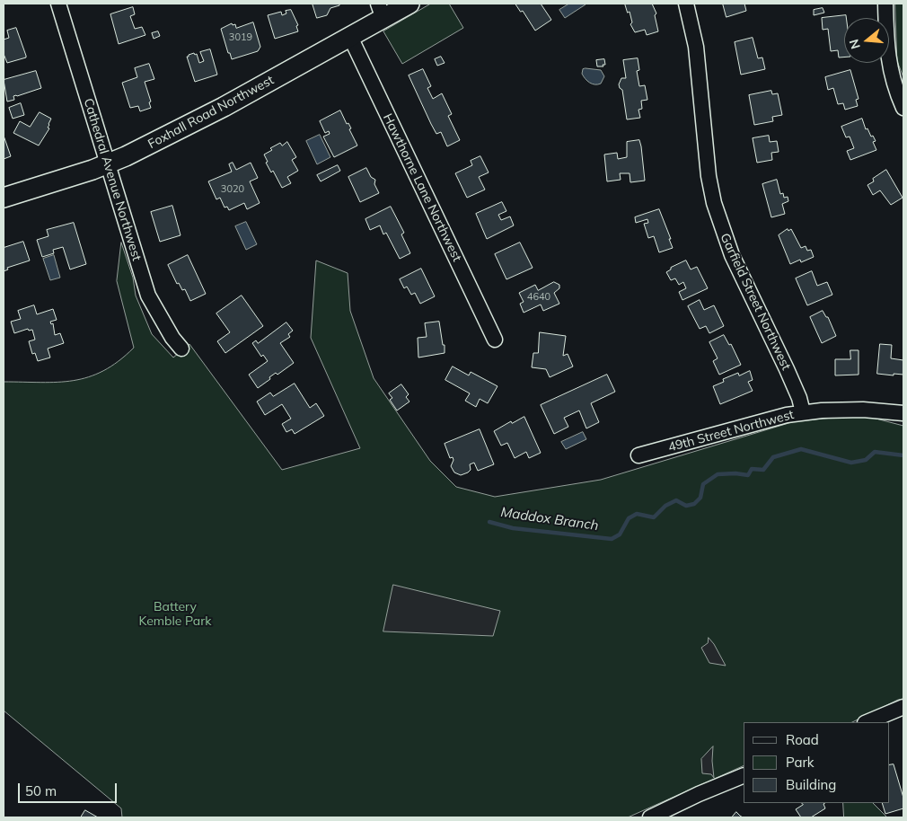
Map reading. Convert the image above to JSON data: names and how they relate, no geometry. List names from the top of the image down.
{
  "streets": {
    "main road": ["Foxhall Road Northwest"],
    "street": [
      "Cathedral Avenue Northwest",
      "Hawthorne Lane Northwest",
      "Garfield Street Northwest",
      "49th Street Northwest"
    ]
  },
  "crossings": [
    ["Foxhall Road Northwest", "Cathedral Avenue Northwest"],
    ["Foxhall Road Northwest", "Hawthorne Lane Northwest"],
    ["Garfield Street Northwest", "49th Street Northwest"]
  ],
  "water": ["Maddox Branch"],
  "parks": ["Battery Kemble Park"],
  "house_numbers": ["3019", "3020", "4640"],
  "legend": ["Road", "Park", "Building"],
  "scale_bar": "50 m",
  "north": "left"
}
